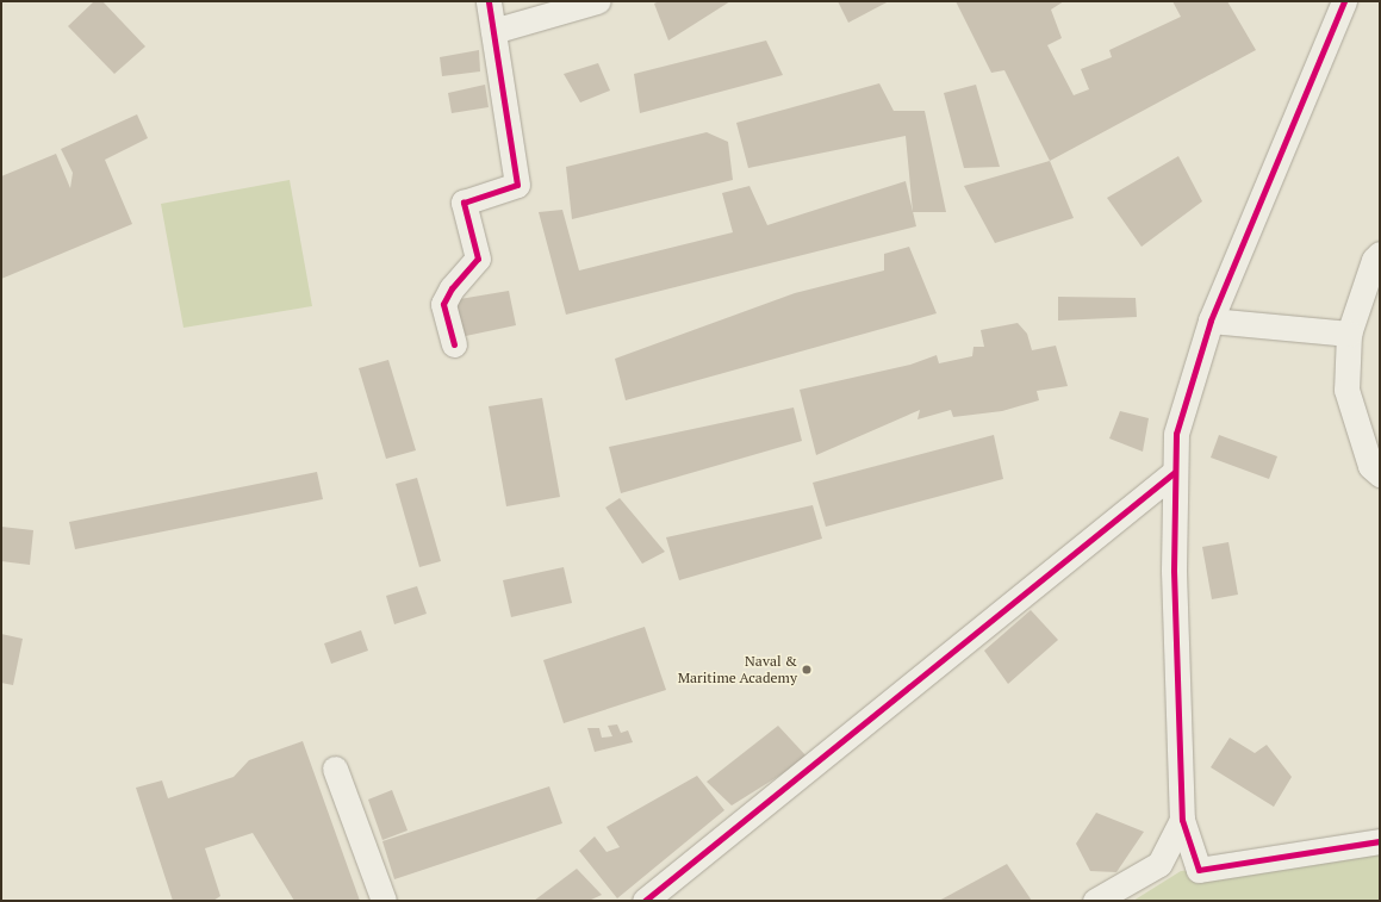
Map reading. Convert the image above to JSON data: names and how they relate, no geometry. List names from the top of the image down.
{
  "places": ["Naval & Maritime Academy"]
}
